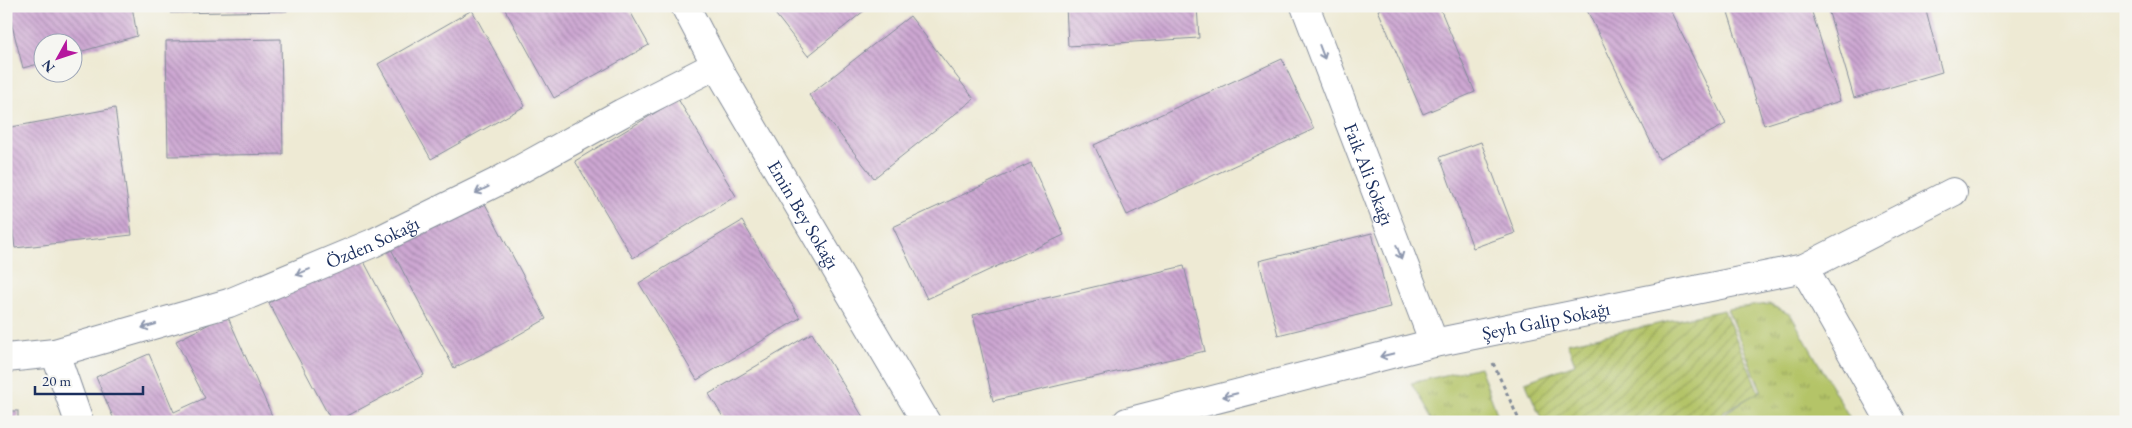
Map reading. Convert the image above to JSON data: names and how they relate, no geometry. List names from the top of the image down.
{
  "streets": {
    "street": [
      "Faik Ali Sokağı",
      "Emin Bey Sokağı",
      "Özden Sokağı",
      "Şeyh Galip Sokağı"
    ]
  },
  "crossings": [
    ["Faik Ali Sokağı", "Şeyh Galip Sokağı"],
    ["Emin Bey Sokağı", "Özden Sokağı"]
  ],
  "one_way": ["Faik Ali Sokağı", "Özden Sokağı", "Şeyh Galip Sokağı"],
  "scale_bar": "20 m",
  "north": "bottom left"
}
